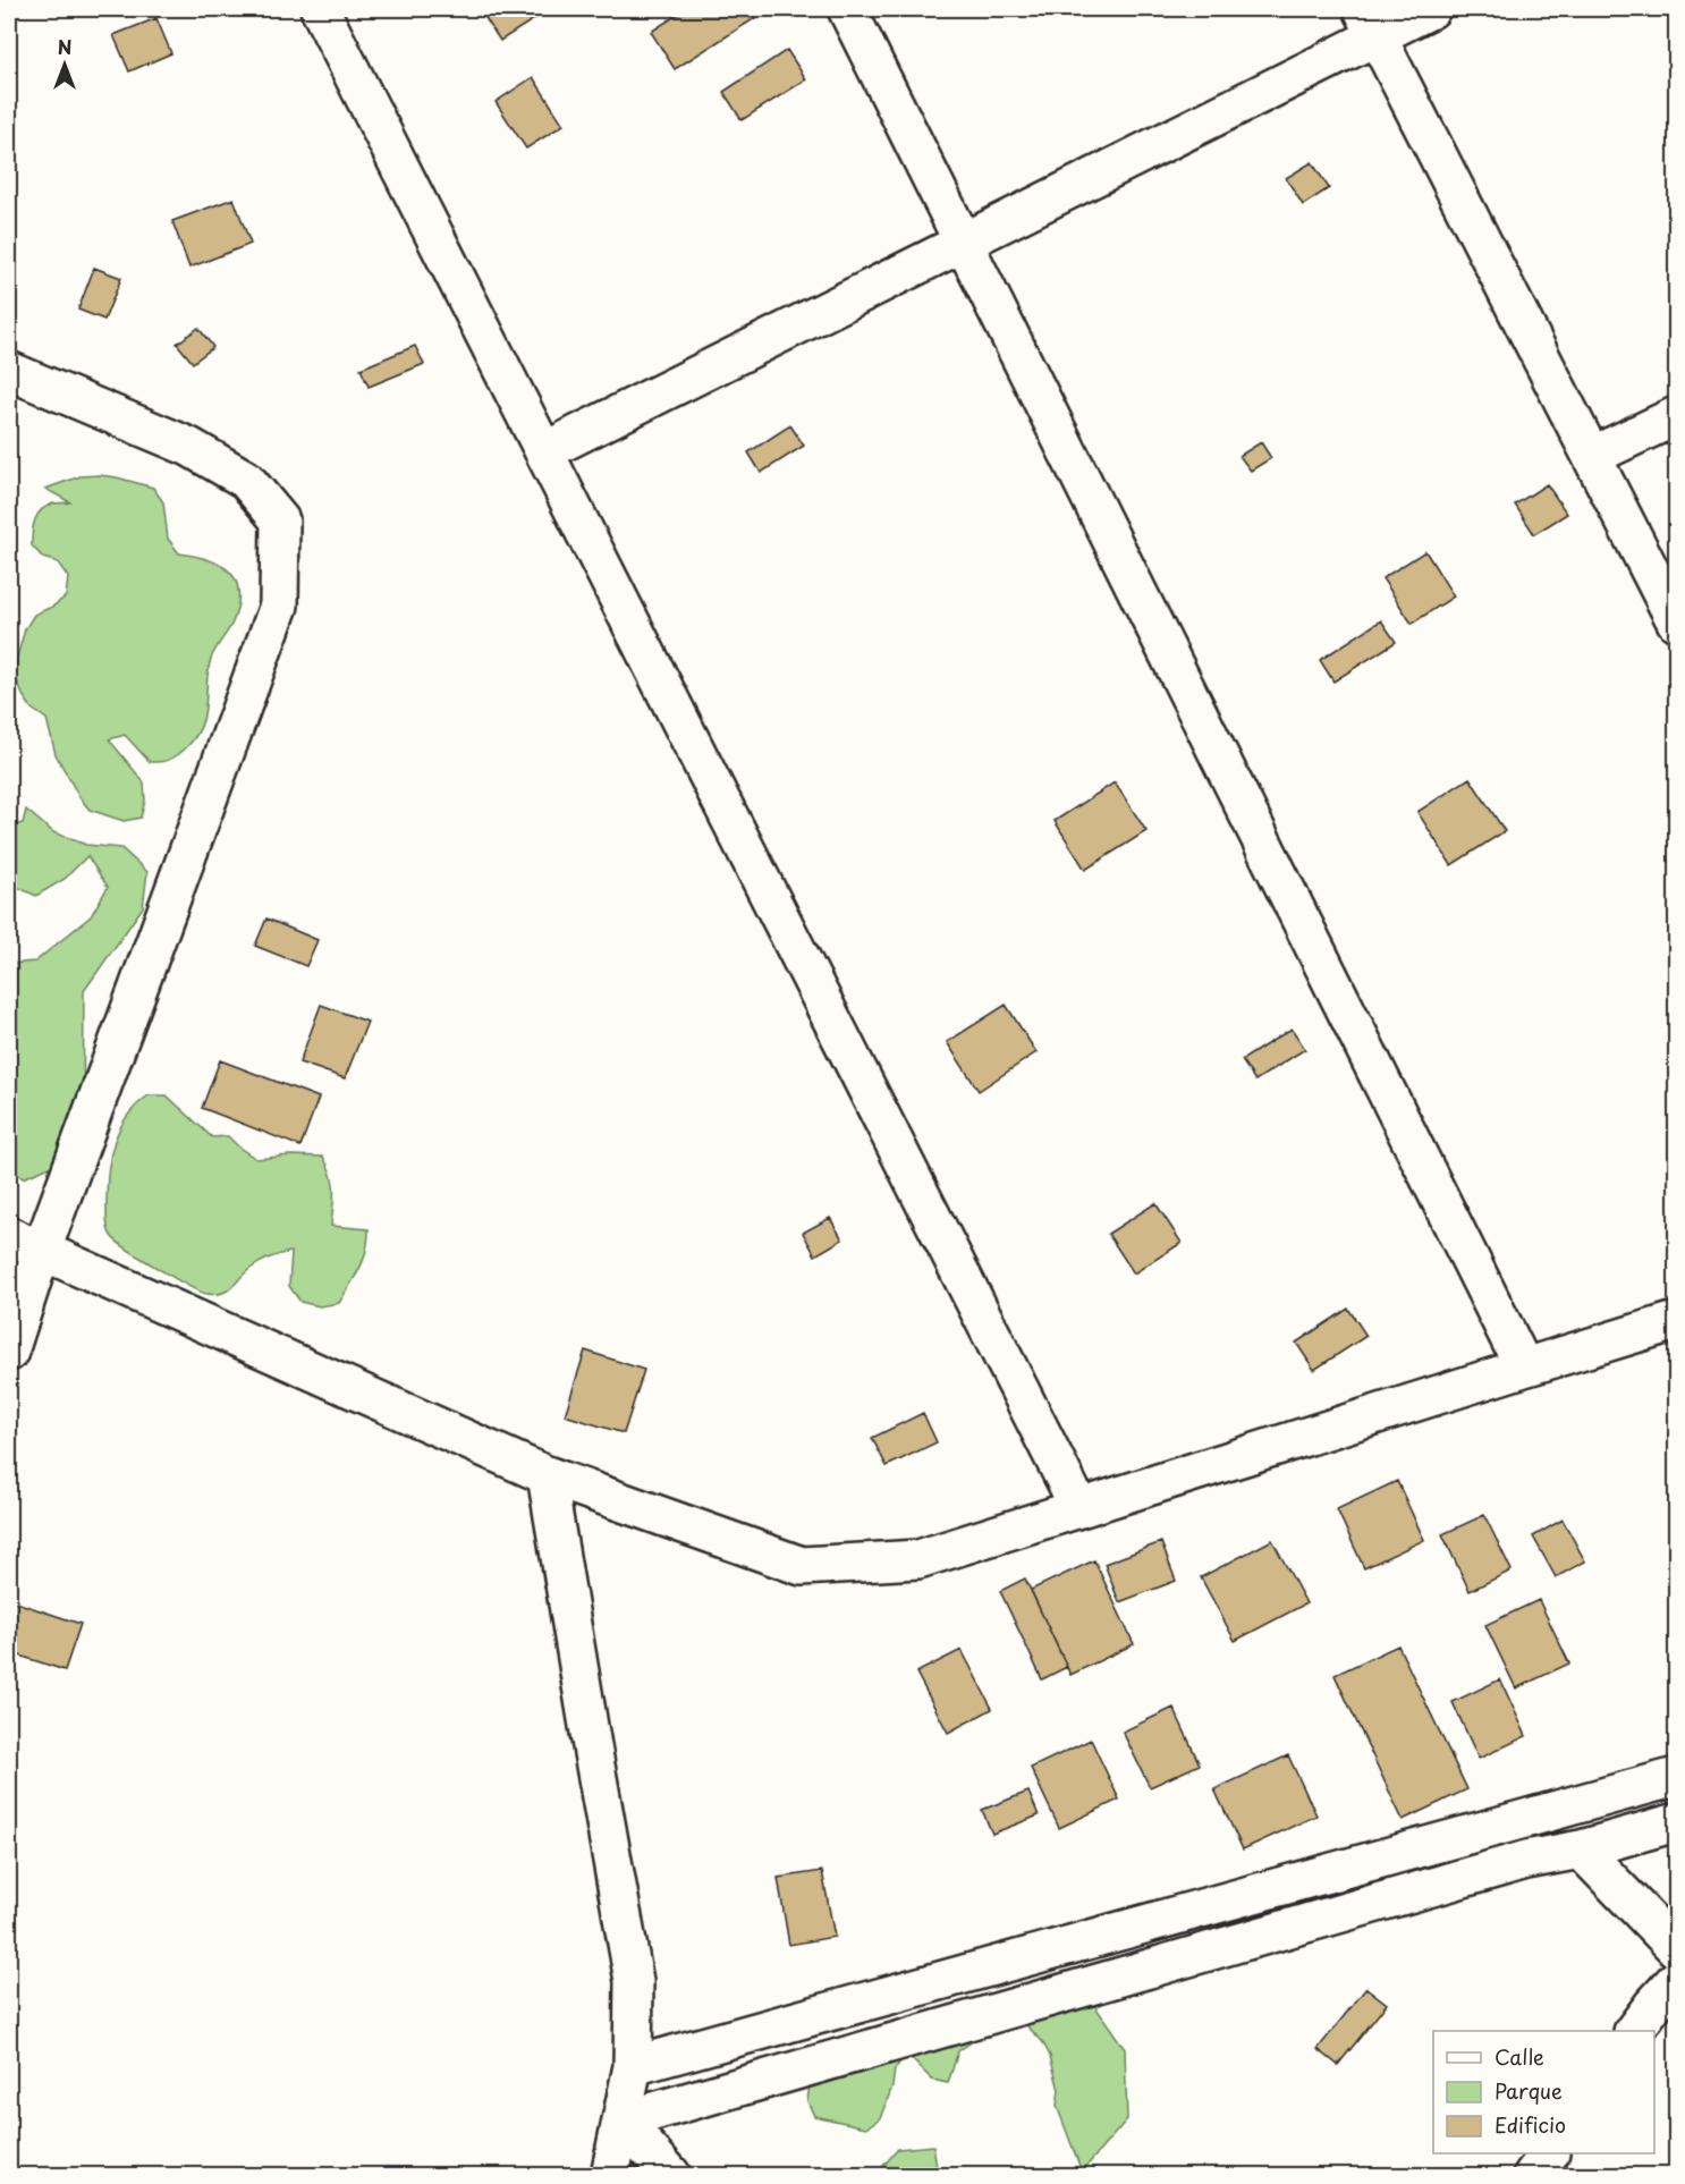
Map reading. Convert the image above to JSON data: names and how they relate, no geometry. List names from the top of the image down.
{
  "legend": ["Calle", "Parque", "Edificio"],
  "north": "top"
}
